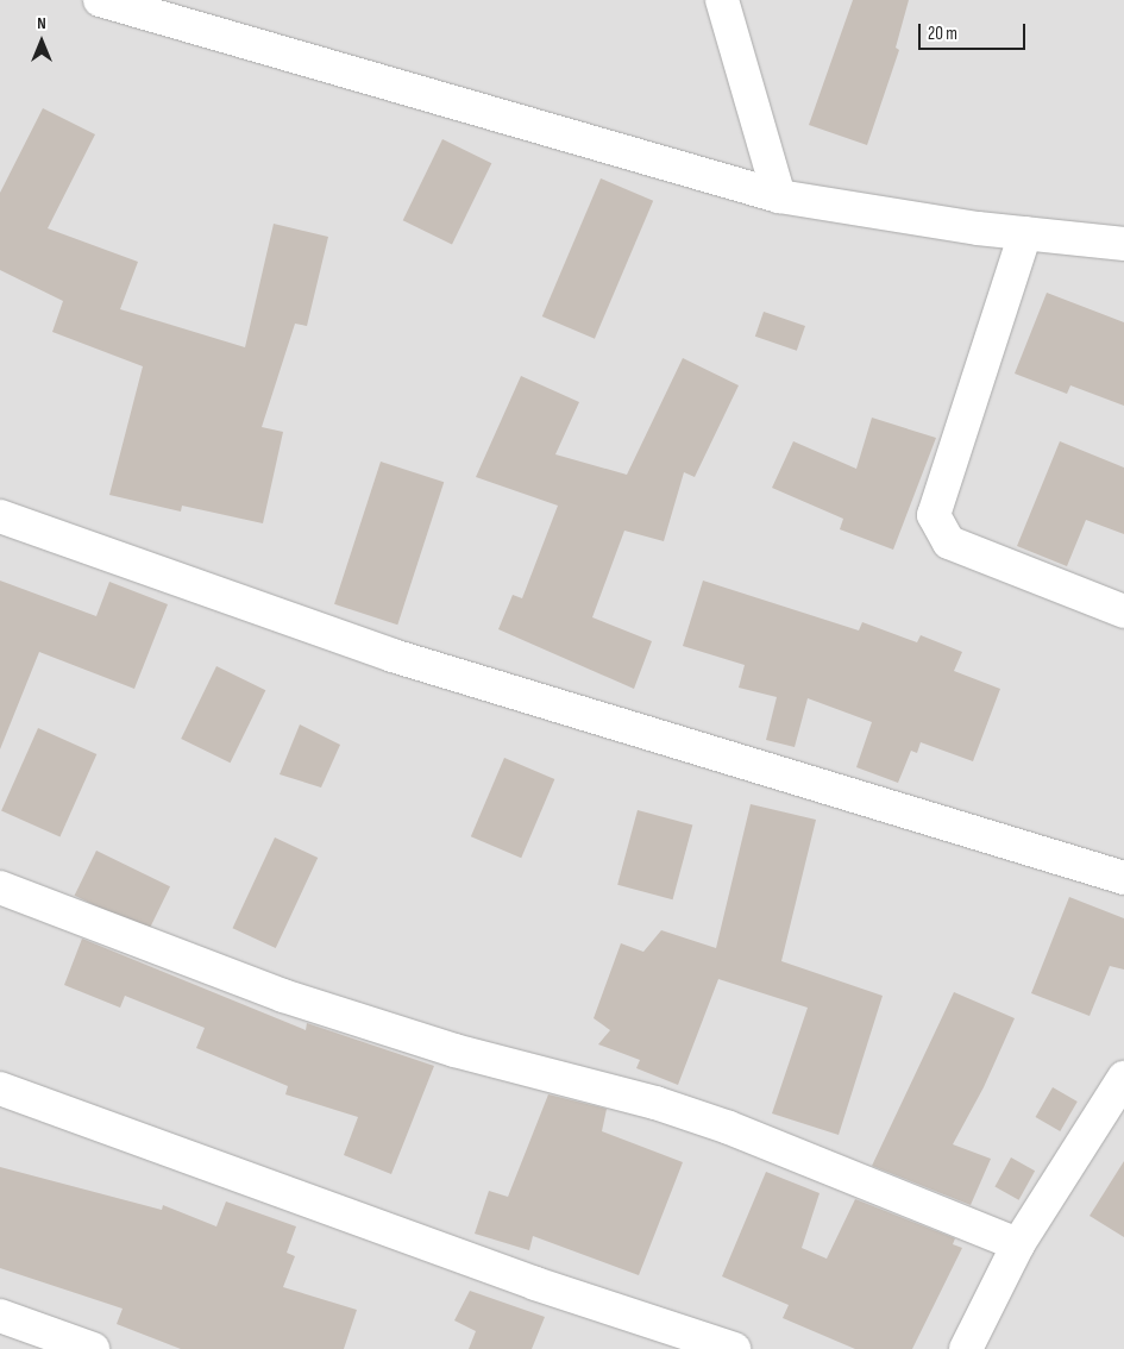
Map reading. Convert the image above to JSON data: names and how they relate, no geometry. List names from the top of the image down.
{
  "scale_bar": "20 m",
  "north": "top"
}
